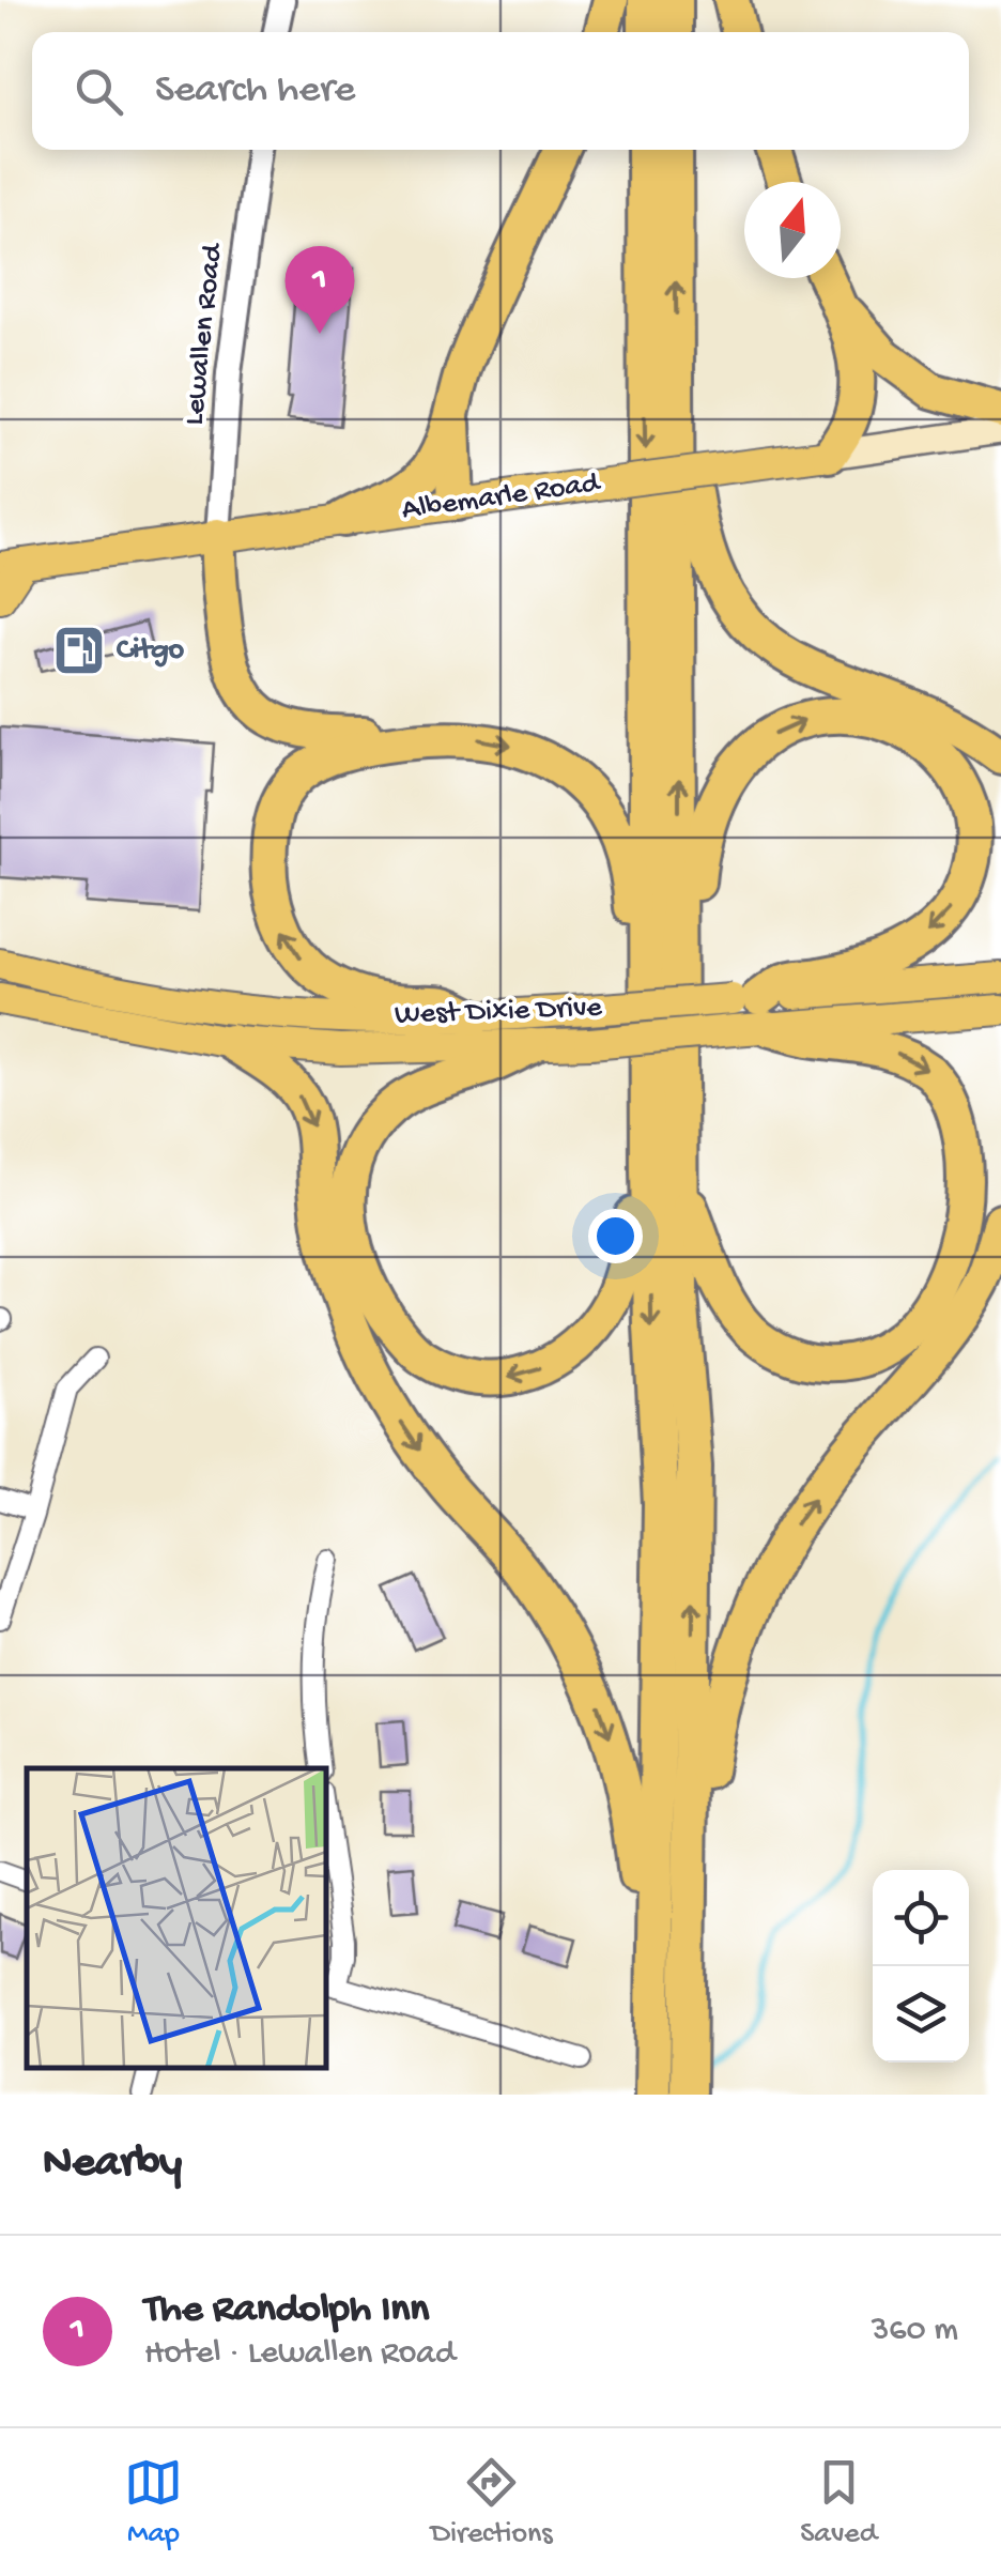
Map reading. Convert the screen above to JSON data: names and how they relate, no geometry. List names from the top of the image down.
{
  "streets": {
    "main road": ["Albemarle Road", "West Dixie Drive"],
    "street": ["Lewallen Road"]
  },
  "crossings": [
    ["Lewallen Road", "Albemarle Road"]
  ],
  "places": {
    "fuel station": ["Citgo"]
  },
  "north": "top",
  "page": {
    "search": "Search here",
    "pins": "1",
    "heading": "Nearby",
    "list": [
      {
        "mark": "1",
        "name": "The Randolph Inn",
        "note": "Hotel · Lewallen Road",
        "value": "360 m"
      }
    ],
    "nav": ["Map", "Directions", "Saved"]
  }
}
